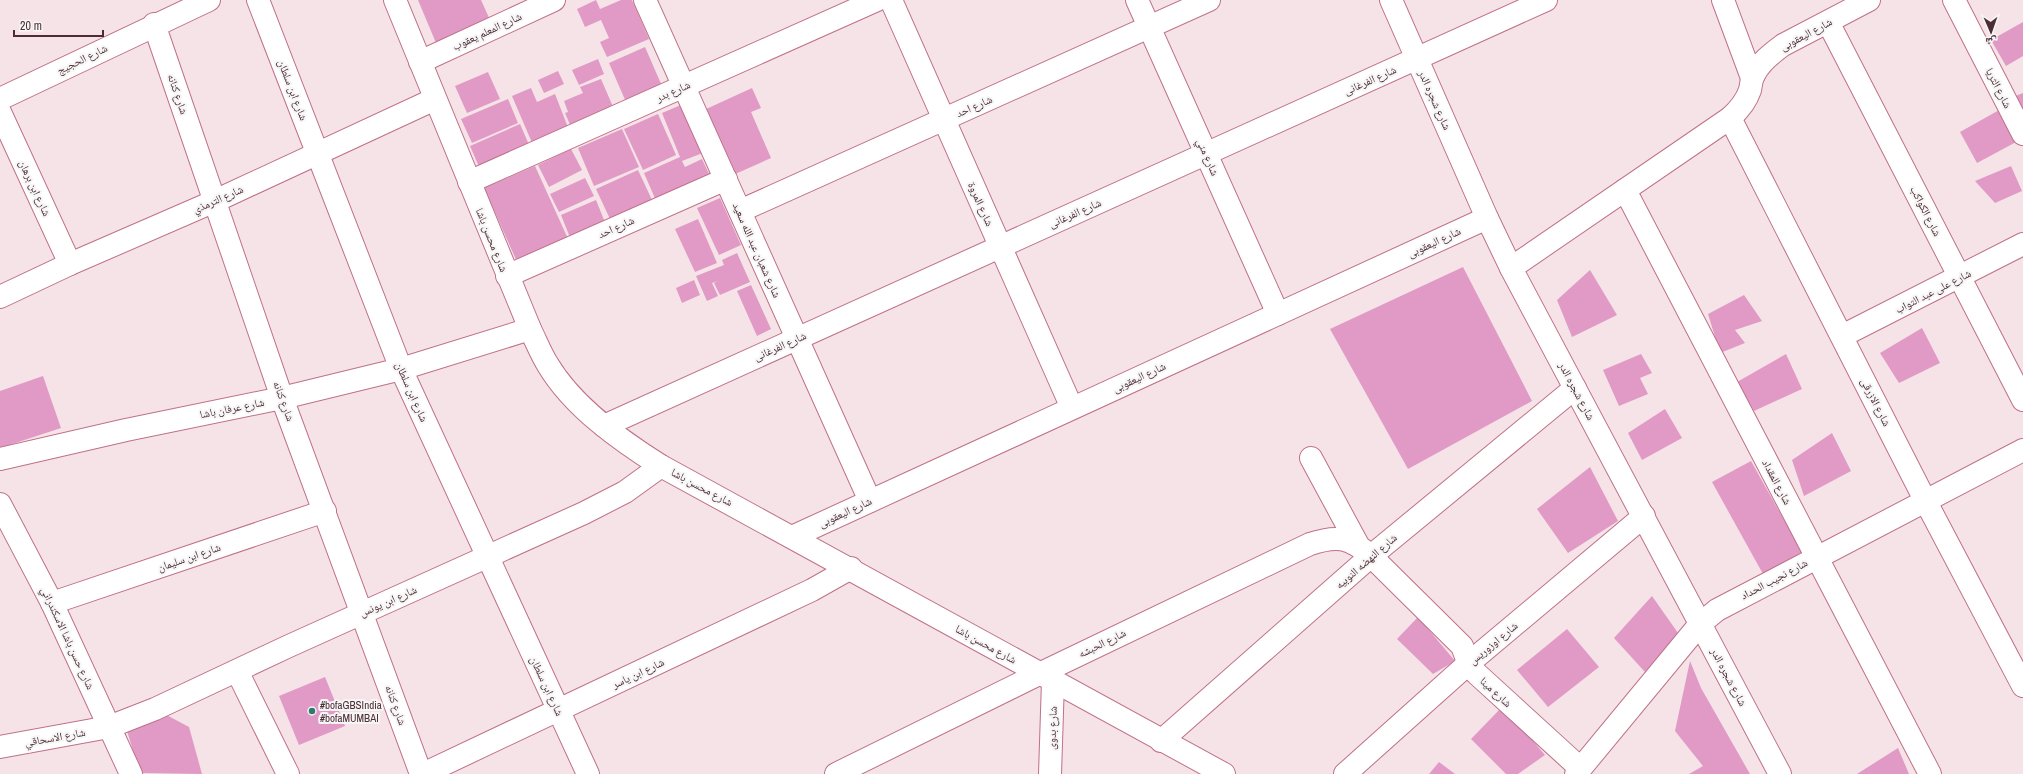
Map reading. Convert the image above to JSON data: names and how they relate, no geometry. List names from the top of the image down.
{
  "streets": {
    "street": [
      "شارع المعلم يعقوب",
      "شارع اليعقوبى",
      "شارع الحجيج",
      "شارع الفرغانى",
      "شارع الثريا",
      "شارع ابن سلطان",
      "شارع بدر",
      "شارع كنانه",
      "شارع شجره الدر",
      "شارع احد",
      "شارع مني",
      "شارع ابن برهان",
      "شارع الترمذي",
      "شارع المروة",
      "شارع الكواكب",
      "شارع محسن باشا",
      "شارع شعبان عبد الله سعيد",
      "شارع على عبد التواب",
      "شارع الازرقى",
      "شارع عرفان باشا",
      "شارع المقداد",
      "شارع ابن سليمان",
      "شارع النهضه النوبيه",
      "شارع نجيب الحداد",
      "شارع ابن يونس",
      "شارع حسن باشا الاسكندراني",
      "شارع الحبشه",
      "شارع اوزوريس",
      "شارع ابن ياسر",
      "شارع مينا",
      "شارع بدوى",
      "شارع الاسحاقي"
    ]
  },
  "crossings": [
    ["شارع المعلم يعقوب", "شارع محسن باشا"],
    ["شارع اليعقوبى", "شارع شجره الدر"],
    ["شارع اليعقوبى", "شارع مني"],
    ["شارع اليعقوبى", "شارع المروة"],
    ["شارع اليعقوبى", "شارع الكواكب"],
    ["شارع اليعقوبى", "شارع محسن باشا"],
    ["شارع اليعقوبى", "شارع شعبان عبد الله سعيد"],
    ["شارع اليعقوبى", "شارع الازرقى"],
    ["شارع اليعقوبى", "شارع المقداد"],
    ["شارع الحجيج", "شارع كنانه"],
    ["شارع الفرغانى", "شارع شجره الدر"],
    ["شارع الفرغانى", "شارع مني"],
    ["شارع الفرغانى", "شارع المروة"],
    ["شارع الفرغانى", "شارع محسن باشا"],
    ["شارع الفرغانى", "شارع شعبان عبد الله سعيد"],
    ["شارع ابن سلطان", "شارع الترمذي"],
    ["شارع ابن سلطان", "شارع عرفان باشا"],
    ["شارع ابن سلطان", "شارع ابن يونس"],
    ["شارع ابن سلطان", "شارع ابن ياسر"],
    ["شارع بدر", "شارع محسن باشا"],
    ["شارع بدر", "شارع شعبان عبد الله سعيد"],
    ["شارع كنانه", "شارع الترمذي"],
    ["شارع كنانه", "شارع عرفان باشا"],
    ["شارع كنانه", "شارع ابن سليمان"],
    ["شارع كنانه", "شارع ابن يونس"],
    ["شارع كنانه", "شارع ابن ياسر"],
    ["شارع شجره الدر", "شارع النهضه النوبيه"],
    ["شارع شجره الدر", "شارع نجيب الحداد"],
    ["شارع شجره الدر", "شارع اوزوريس"],
    ["شارع احد", "شارع مني"],
    ["شارع احد", "شارع المروة"],
    ["شارع احد", "شارع محسن باشا"],
    ["شارع احد", "شارع شعبان عبد الله سعيد"],
    ["شارع ابن برهان", "شارع الترمذي"],
    ["شارع الترمذي", "شارع محسن باشا"],
    ["شارع الكواكب", "شارع على عبد التواب"],
    ["شارع محسن باشا", "شارع عرفان باشا"],
    ["شارع محسن باشا", "شارع النهضه النوبيه"],
    ["شارع محسن باشا", "شارع ابن يونس"],
    ["شارع محسن باشا", "شارع الحبشه"],
    ["شارع محسن باشا", "شارع ابن ياسر"],
    ["شارع محسن باشا", "شارع بدوى"],
    ["شارع على عبد التواب", "شارع الازرقى"],
    ["شارع الازرقى", "شارع نجيب الحداد"],
    ["شارع المقداد", "شارع نجيب الحداد"],
    ["شارع ابن سليمان", "شارع حسن باشا الاسكندراني"],
    ["شارع النهضه النوبيه", "شارع الحبشه"],
    ["شارع النهضه النوبيه", "شارع مينا"],
    ["شارع نجيب الحداد", "شارع مينا"],
    ["شارع ابن يونس", "شارع حسن باشا الاسكندراني"],
    ["شارع ابن يونس", "شارع الاسحاقي"],
    ["شارع حسن باشا الاسكندراني", "شارع الاسحاقي"],
    ["شارع الحبشه", "شارع مينا"],
    ["شارع الحبشه", "شارع بدوى"],
    ["شارع اوزوريس", "شارع مينا"]
  ],
  "places": ["#bofaGBSIndia #bofaMUMBAI"],
  "scale_bar": "20 m",
  "north": "bottom"
}
